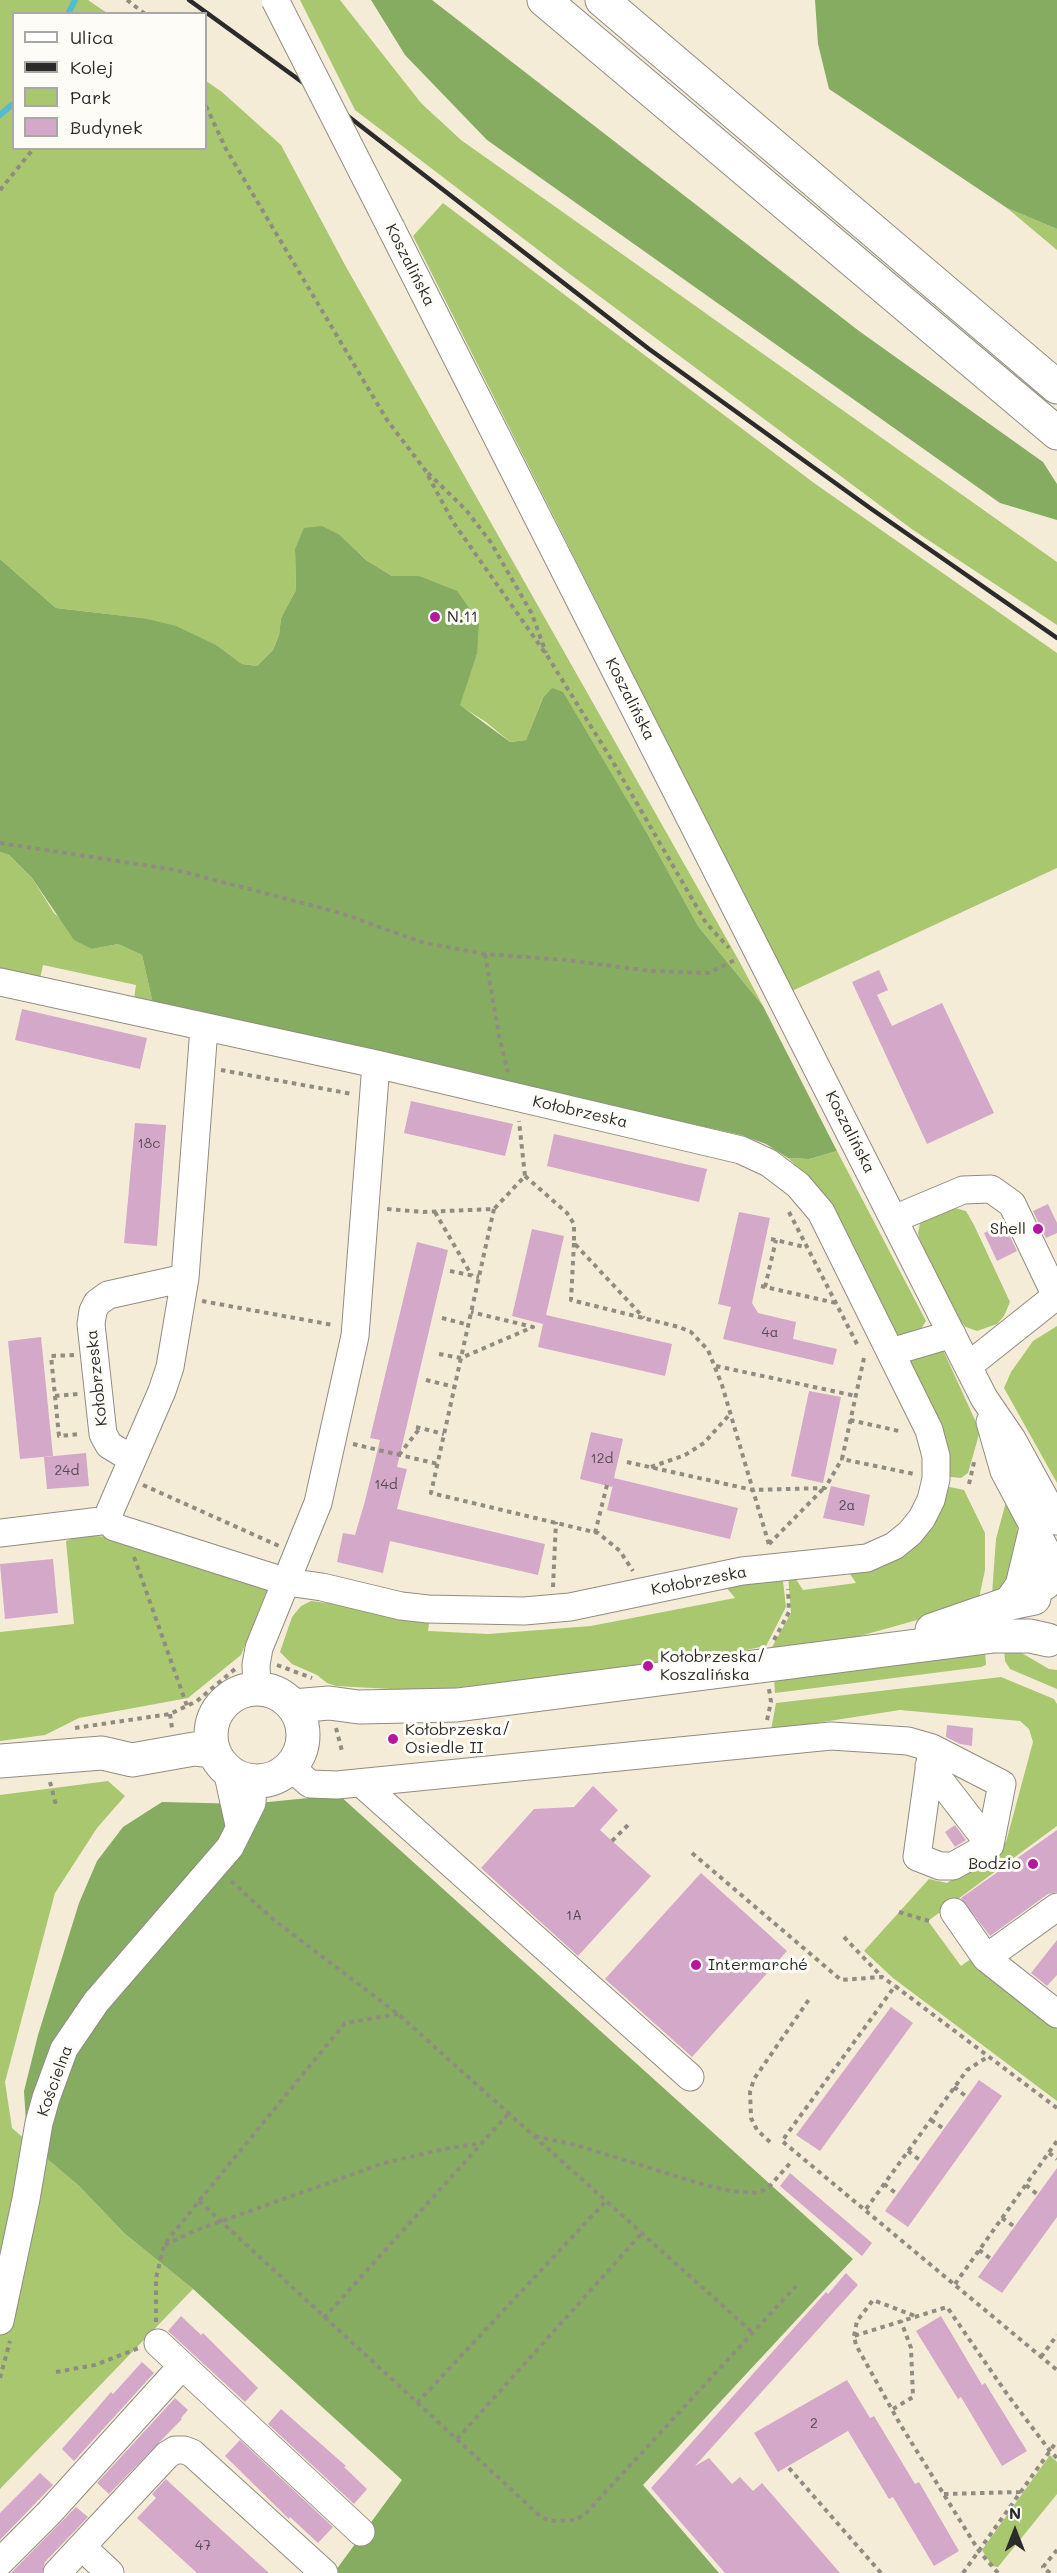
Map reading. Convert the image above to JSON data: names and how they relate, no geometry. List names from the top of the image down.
{
  "streets": {
    "street": ["Koszalińska", "Kołobrzeska", "Kościelna"]
  },
  "places": [
    "N.11",
    "Shell",
    "Kołobrzeska/ Koszalińska",
    "Kołobrzeska/ Osiedle II",
    "Bodzio",
    "Intermarché"
  ],
  "house_numbers": [
    "18c",
    "4a",
    "12d",
    "24d",
    "14d",
    "2a",
    "1A",
    "2",
    "47"
  ],
  "legend": [
    "Ulica",
    "Kolej",
    "Park",
    "Budynek"
  ],
  "north": "top"
}
